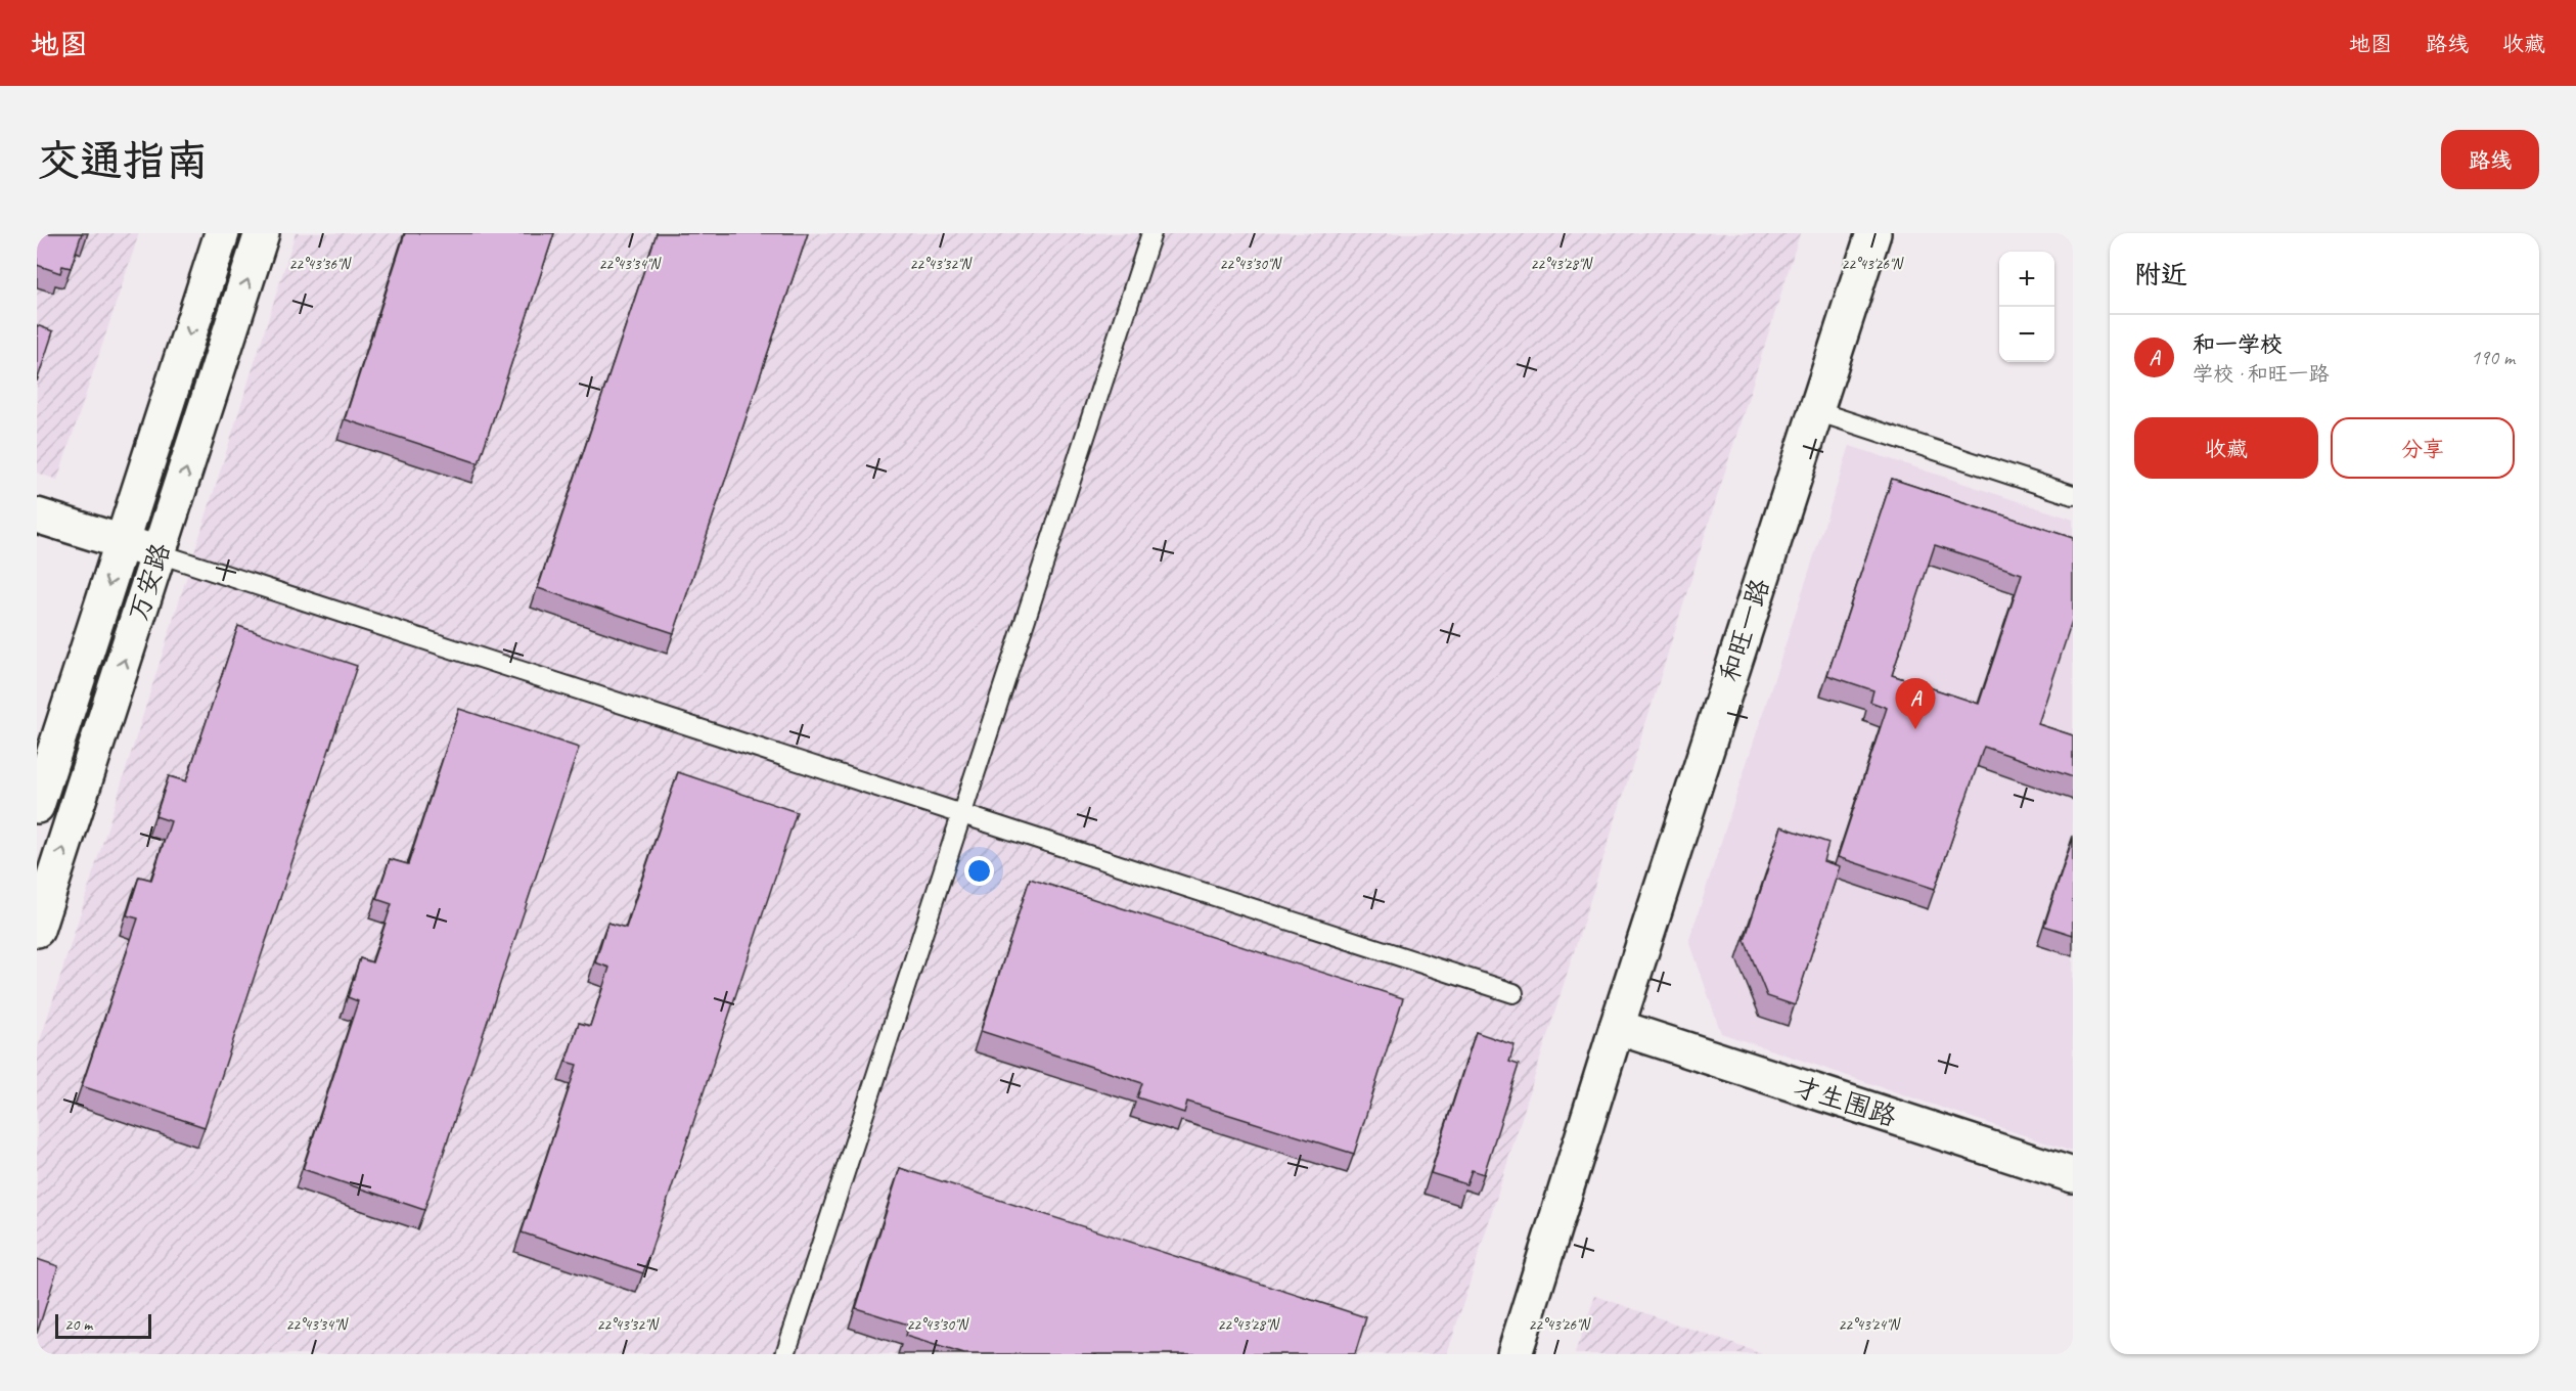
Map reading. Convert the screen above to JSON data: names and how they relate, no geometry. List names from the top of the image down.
{
  "streets": {
    "street": ["万安路", "和旺一路", "才生围路"]
  },
  "crossings": [
    ["和旺一路", "才生围路"]
  ],
  "scale_bar": "20 m",
  "page": {
    "header": "地图",
    "nav": ["地图", "路线", "收藏"],
    "buttons": [
      "路线",
      ["收藏", "分享"]
    ],
    "title": "交通指南",
    "heading": "附近",
    "map_buttons": ["+", "−"],
    "list": [
      {
        "mark": "A",
        "name": "和一学校",
        "note": "学校 · 和旺一路",
        "value": "190 m"
      }
    ],
    "pins": "A",
    "scale": "20 m"
  },
  "coordinates": [
    "22°43'36\"N",
    "22°43'34\"N",
    "22°43'32\"N",
    "22°43'30\"N",
    "22°43'28\"N",
    "22°43'26\"N",
    "22°43'24\"N"
  ]
}
